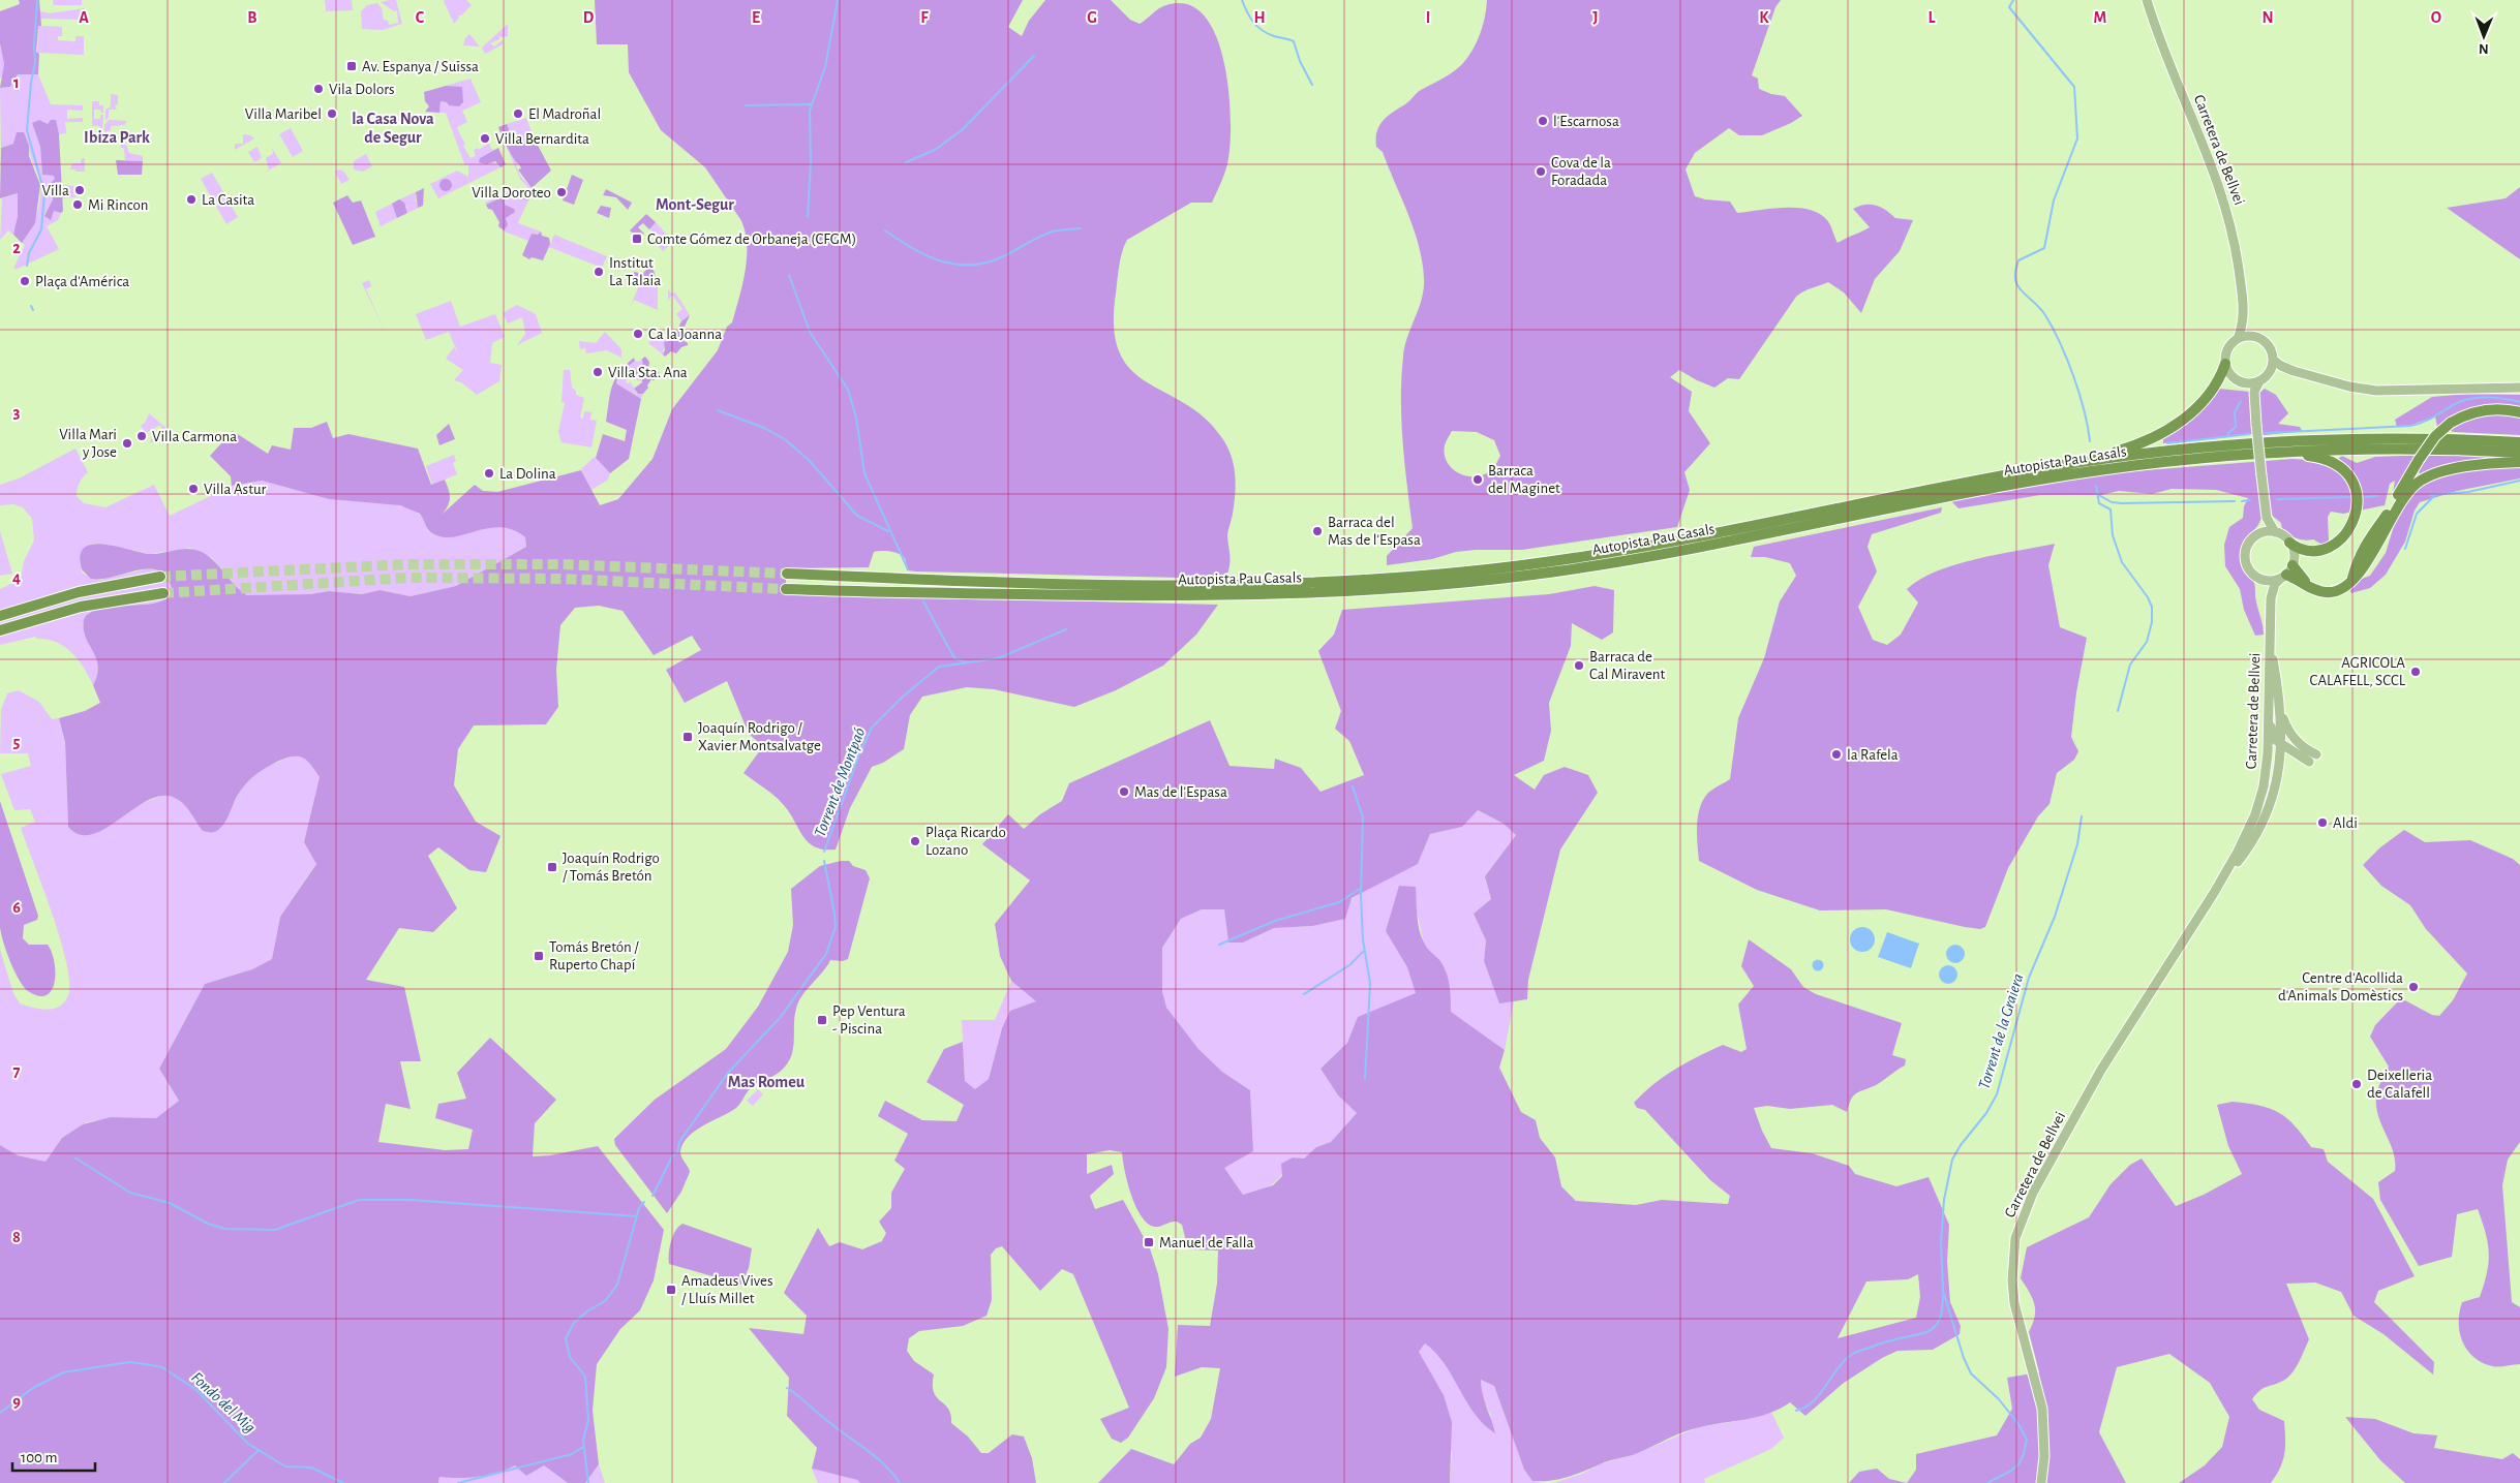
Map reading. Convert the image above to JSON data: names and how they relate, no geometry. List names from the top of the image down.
{
  "streets": {
    "highway": ["Autopista Pau Casals"],
    "main road": ["Carretera de Bellvei"]
  },
  "districts": [
    "la Casa Nova de Segur",
    "Ibiza Park",
    "Mont-Segur",
    "Mas Romeu"
  ],
  "water": ["Torrent de Montpaó", "Torrent de la Graiera", "Fondo del Mig"],
  "places": {
    "transit": [
      "Av. Espanya / Suïssa",
      "Comte Gómez de Orbaneja (CFGM)",
      "Joaquín Rodrigo / Xavier Montsalvatge",
      "Joaquín Rodrigo / Tomás Bretón",
      "Tomás Bretón / Ruperto Chapí",
      "Pep Ventura - Piscina",
      "Manuel de Falla",
      "Amadeus Vives / Lluís Millet"
    ],
    "other": [
      "Vila Dolors",
      "Villa Maribel",
      "El Madroñal",
      "l'Escarnosa",
      "Villa Bernardita",
      "Cova de la Foradada",
      "Villa",
      "Villa Doroteo",
      "La Casita",
      "Mi Rincon",
      "Institut La Talaia",
      "Plaça d'América",
      "Ca la Joanna",
      "Villa Sta. Ana",
      "Villa Carmona",
      "Villa Mari y Jose",
      "La Dolina",
      "Barraca del Maginet",
      "Villa Astur",
      "Barraca del Mas de l'Espasa",
      "Barraca de Cal Miravent",
      "AGRICOLA CALAFELL, SCCL",
      "la Rafela",
      "Mas de l'Espasa",
      "Aldi",
      "Plaça Ricardo Lozano",
      "Centre d'Acollida d'Animals Domèstics",
      "Deixelleria de Calafell"
    ]
  },
  "scale_bar": "100 m",
  "north": "bottom",
  "grid": {
    "columns": [
      "A",
      "B",
      "C",
      "D",
      "E",
      "F",
      "G",
      "H",
      "I",
      "J",
      "K",
      "L",
      "M",
      "N",
      "O"
    ],
    "rows": [
      "1",
      "2",
      "3",
      "4",
      "5",
      "6",
      "7",
      "8",
      "9"
    ]
  }
}
